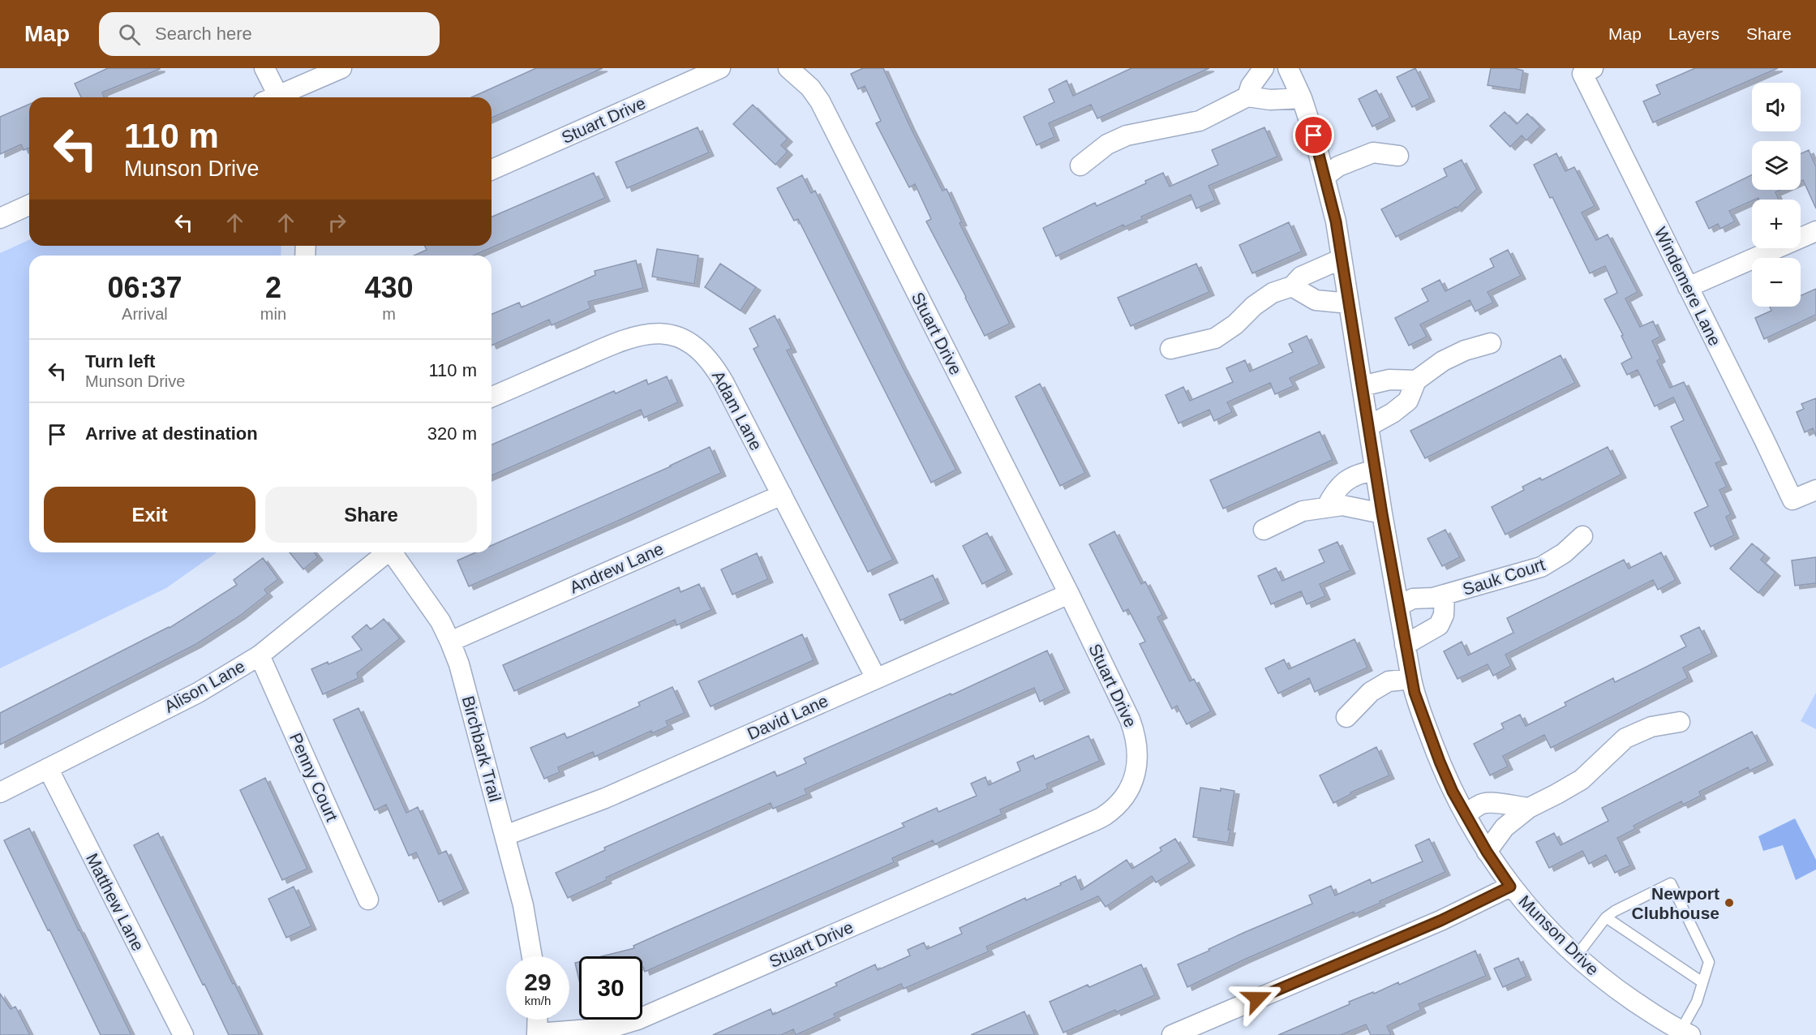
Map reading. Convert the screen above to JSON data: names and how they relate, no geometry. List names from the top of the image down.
{
  "streets": {
    "street": [
      "Stuart Drive",
      "Windemere Lane",
      "Adam Lane",
      "Andrew Lane",
      "Sauk Court",
      "Alison Lane",
      "David Lane",
      "Birchbark Trail",
      "Penny Court",
      "Matthew Lane",
      "Munson Drive"
    ]
  },
  "crossings": [
    ["Stuart Drive", "David Lane"],
    ["Adam Lane", "Andrew Lane"],
    ["Adam Lane", "David Lane"],
    ["Andrew Lane", "Birchbark Trail"],
    ["Sauk Court", "Munson Drive"],
    ["Alison Lane", "Penny Court"],
    ["Alison Lane", "Matthew Lane"],
    ["David Lane", "Birchbark Trail"]
  ],
  "places": ["Newport Clubhouse"],
  "page": {
    "header": "Map",
    "search": "Search here",
    "nav": ["Map", "Layers", "Share"],
    "map_buttons": ["+", "−"],
    "turn": ["110 m", "Munson Drive"],
    "eta": [
      "06:37",
      "Arrival",
      "2",
      "min",
      "430",
      "m"
    ],
    "list": [
      {
        "name": "Turn left",
        "note": "Munson Drive",
        "value": "110 m"
      },
      {
        "name": "Arrive at destination",
        "value": "320 m"
      }
    ],
    "buttons": ["Exit", "Share"],
    "speed": "29 km/h",
    "limit": "30"
  }
}
